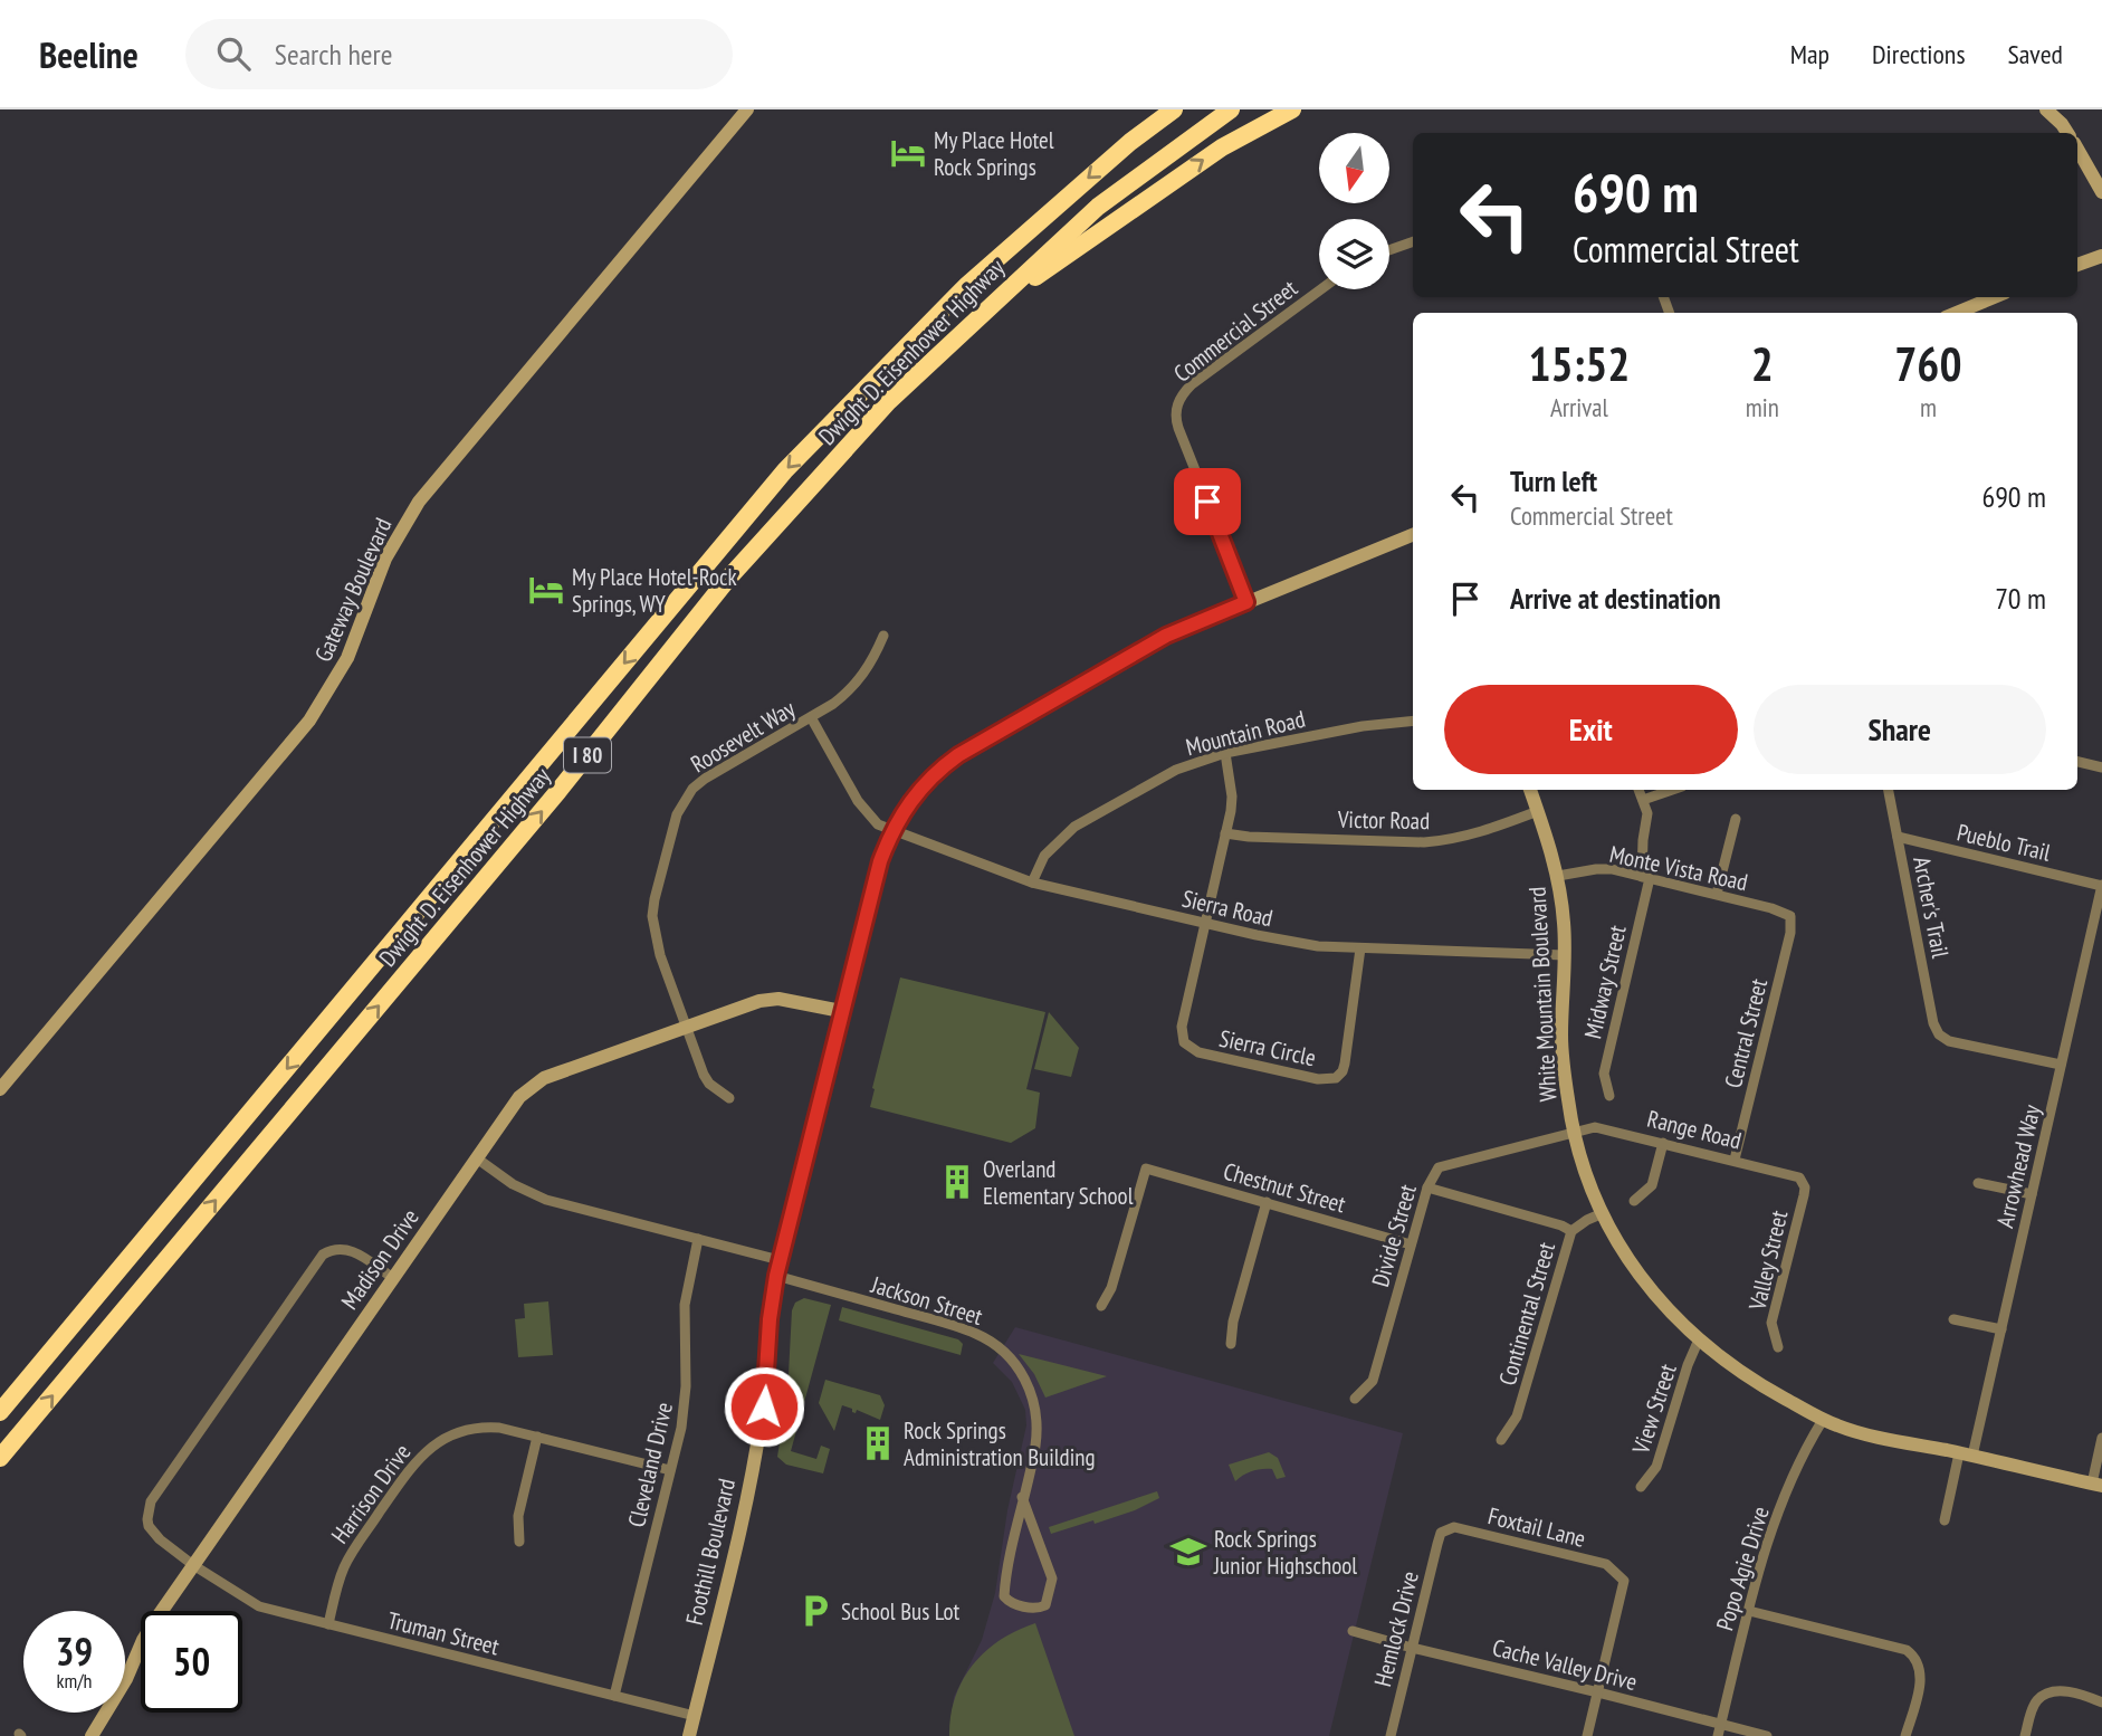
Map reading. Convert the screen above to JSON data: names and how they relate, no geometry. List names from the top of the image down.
{
  "streets": {
    "highway": ["Dwight D. Eisenhower Highway", "I 80"],
    "main road": [
      "Gateway Boulevard",
      "White Mountain Boulevard",
      "Madison Drive",
      "Foothill Boulevard"
    ],
    "street": [
      "Commercial Street",
      "Mountain Road",
      "Roosevelt Way",
      "Victor Road",
      "Pueblo Trail",
      "Monte Vista Road",
      "Archer's Trail",
      "Sierra Road",
      "Midway Street",
      "Central Street",
      "Sierra Circle",
      "Range Road",
      "Arrowhead Way",
      "Chestnut Street",
      "Divide Street",
      "Valley Street",
      "Jackson Street",
      "Continental Street",
      "View Street",
      "Cleveland Drive",
      "Harrison Drive",
      "Foxtail Lane",
      "Popo Agie Drive",
      "Hemlock Drive",
      "Truman Street",
      "Cache Valley Drive"
    ]
  },
  "crossings": [
    ["Commercial Street", "Foothill Boulevard"],
    ["Mountain Road", "Sierra Road"],
    ["Roosevelt Way", "Sierra Road"],
    ["Roosevelt Way", "Madison Drive"],
    ["Victor Road", "White Mountain Boulevard"],
    ["Pueblo Trail", "Archer's Trail"],
    ["Pueblo Trail", "Arrowhead Way"],
    ["Monte Vista Road", "Midway Street"],
    ["Monte Vista Road", "White Mountain Boulevard"],
    ["Monte Vista Road", "Central Street"],
    ["Archer's Trail", "Arrowhead Way"],
    ["Sierra Road", "White Mountain Boulevard"],
    ["Sierra Road", "Sierra Circle"],
    ["Sierra Road", "Foothill Boulevard"],
    ["White Mountain Boulevard", "Range Road"],
    ["White Mountain Boulevard", "Arrowhead Way"],
    ["White Mountain Boulevard", "Divide Street"],
    ["White Mountain Boulevard", "Continental Street"],
    ["White Mountain Boulevard", "View Street"],
    ["White Mountain Boulevard", "Popo Agie Drive"],
    ["Central Street", "Range Road"],
    ["Range Road", "Divide Street"],
    ["Range Road", "Valley Street"],
    ["Chestnut Street", "Divide Street"],
    ["Madison Drive", "Foothill Boulevard"],
    ["Madison Drive", "Truman Street"],
    ["Jackson Street", "Foothill Boulevard"],
    ["Cleveland Drive", "Harrison Drive"],
    ["Cleveland Drive", "Truman Street"],
    ["Harrison Drive", "Truman Street"],
    ["Foxtail Lane", "Hemlock Drive"],
    ["Foxtail Lane", "Cache Valley Drive"],
    ["Foothill Boulevard", "Truman Street"],
    ["Popo Agie Drive", "Cache Valley Drive"],
    ["Hemlock Drive", "Cache Valley Drive"]
  ],
  "places": {
    "hotel": ["My Place Hotel Rock Springs", "My Place Hotel-Rock Springs, WY"],
    "building": ["Overland Elementary School", "Rock Springs Administration Building"],
    "school or university": ["Rock Springs Junior Highschool"],
    "parking": ["School Bus Lot"]
  },
  "north": "bottom",
  "page": {
    "header": "Beeline",
    "search": "Search here",
    "nav": ["Map", "Directions", "Saved"],
    "turn": ["690 m", "Commercial Street"],
    "eta": [
      "15:52",
      "Arrival",
      "2",
      "min",
      "760",
      "m"
    ],
    "list": [
      {
        "name": "Turn left",
        "note": "Commercial Street",
        "value": "690 m"
      },
      {
        "name": "Arrive at destination",
        "value": "70 m"
      }
    ],
    "buttons": ["Exit", "Share"],
    "speed": "39 km/h",
    "limit": "50"
  }
}
